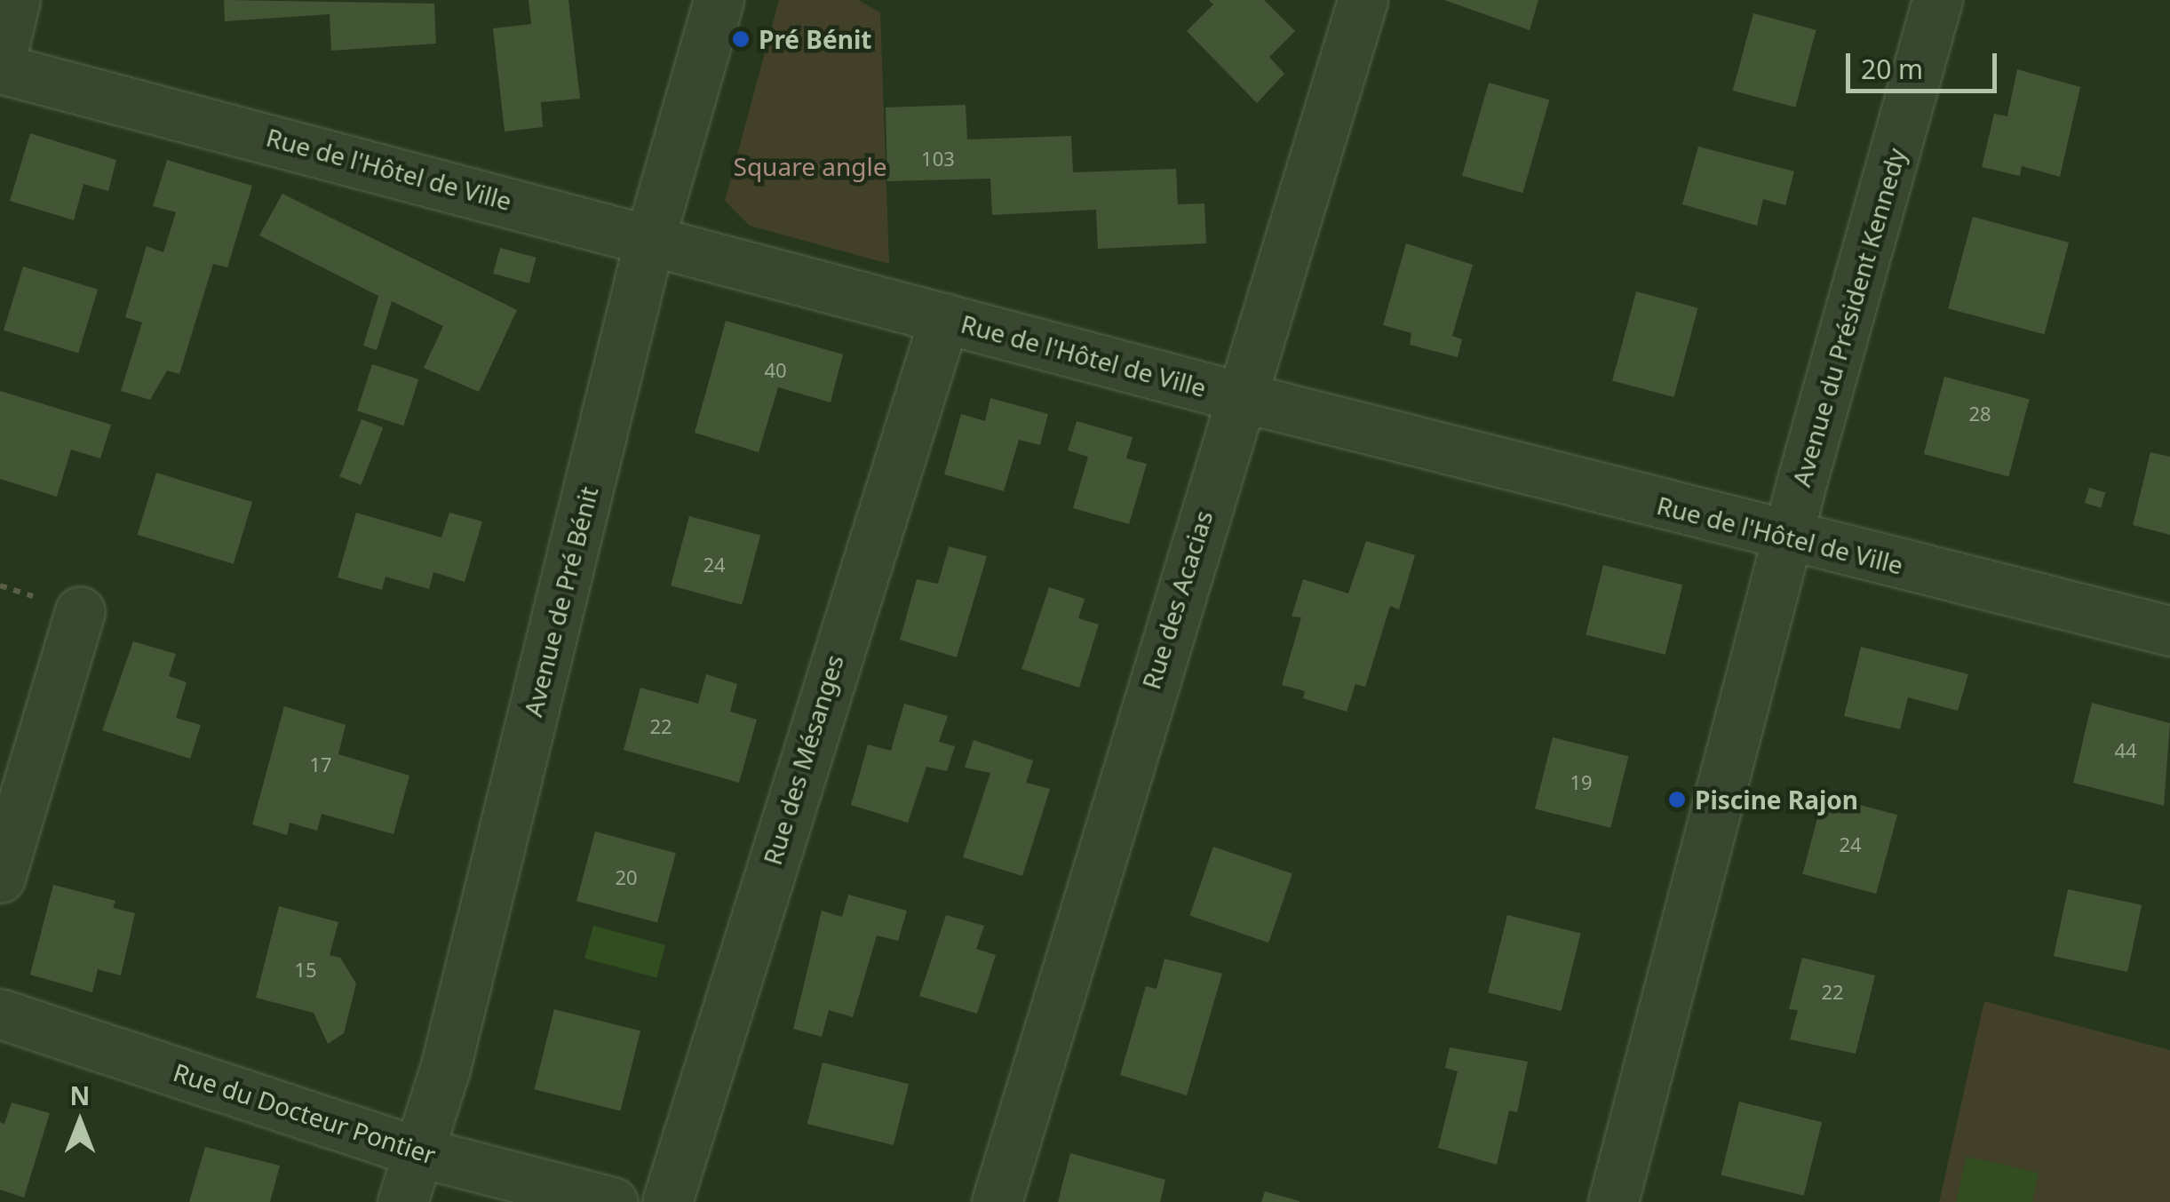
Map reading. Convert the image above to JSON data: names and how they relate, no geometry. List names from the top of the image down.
{
  "streets": {
    "street": [
      "Rue de l'Hôtel de Ville",
      "Avenue du Président Kennedy",
      "Rue des Acacias",
      "Avenue de Pré Bénit",
      "Rue des Mésanges",
      "Rue du Docteur Pontier"
    ]
  },
  "crossings": [
    ["Rue de l'Hôtel de Ville", "Avenue du Président Kennedy"],
    ["Rue de l'Hôtel de Ville", "Rue des Acacias"],
    ["Rue de l'Hôtel de Ville", "Avenue de Pré Bénit"],
    ["Rue de l'Hôtel de Ville", "Rue des Mésanges"],
    ["Avenue de Pré Bénit", "Rue du Docteur Pontier"]
  ],
  "parks": ["Square angle"],
  "places": ["Pré Bénit", "Piscine Rajon"],
  "house_numbers": [
    "103",
    "40",
    "28",
    "24",
    "22",
    "44",
    "17",
    "19",
    "24",
    "20",
    "15",
    "22"
  ],
  "scale_bar": "20 m",
  "north": "top"
}
